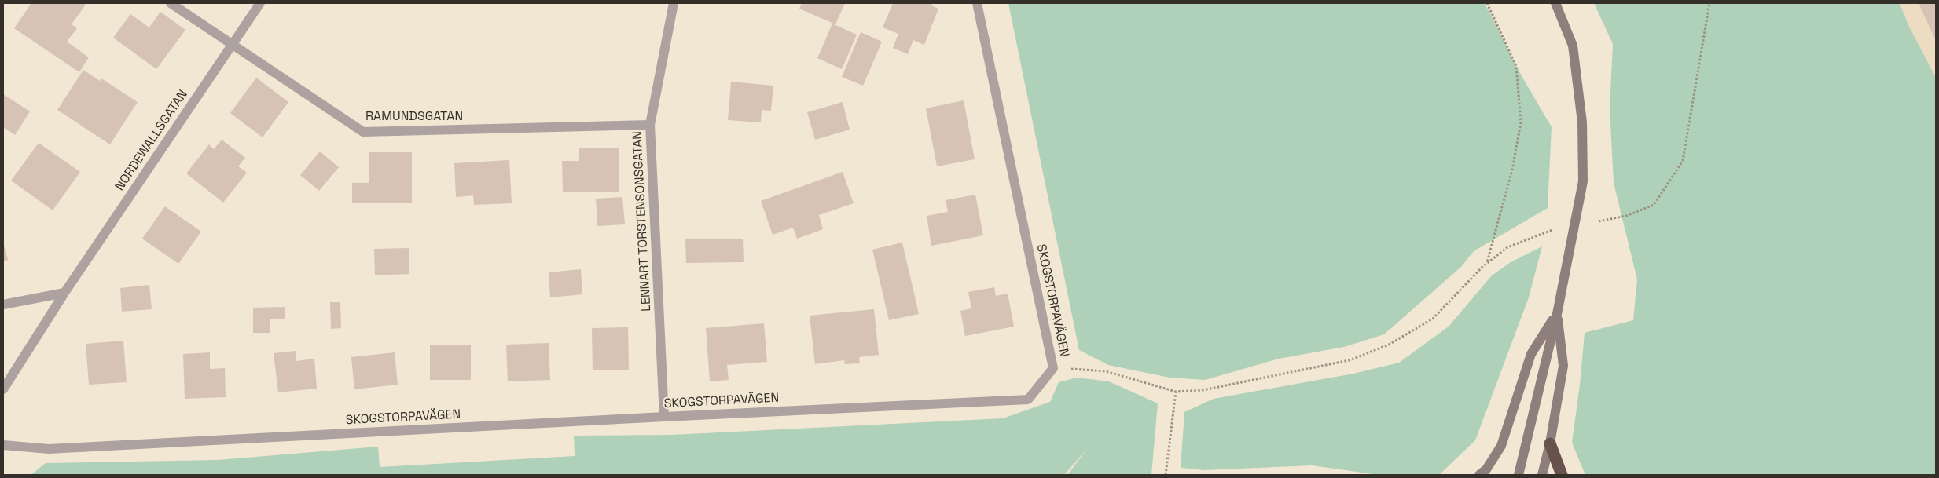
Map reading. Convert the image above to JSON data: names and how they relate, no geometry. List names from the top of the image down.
{
  "streets": {
    "street": [
      "RAMUNDSGATAN",
      "NORDEWALLSGATAN",
      "LENNART TORSTENSONSGATAN",
      "SKOGSTORPAVÄGEN"
    ]
  },
  "crossings": [
    ["RAMUNDSGATAN", "NORDEWALLSGATAN"],
    ["RAMUNDSGATAN", "LENNART TORSTENSONSGATAN"],
    ["LENNART TORSTENSONSGATAN", "SKOGSTORPAVÄGEN"]
  ]
}
